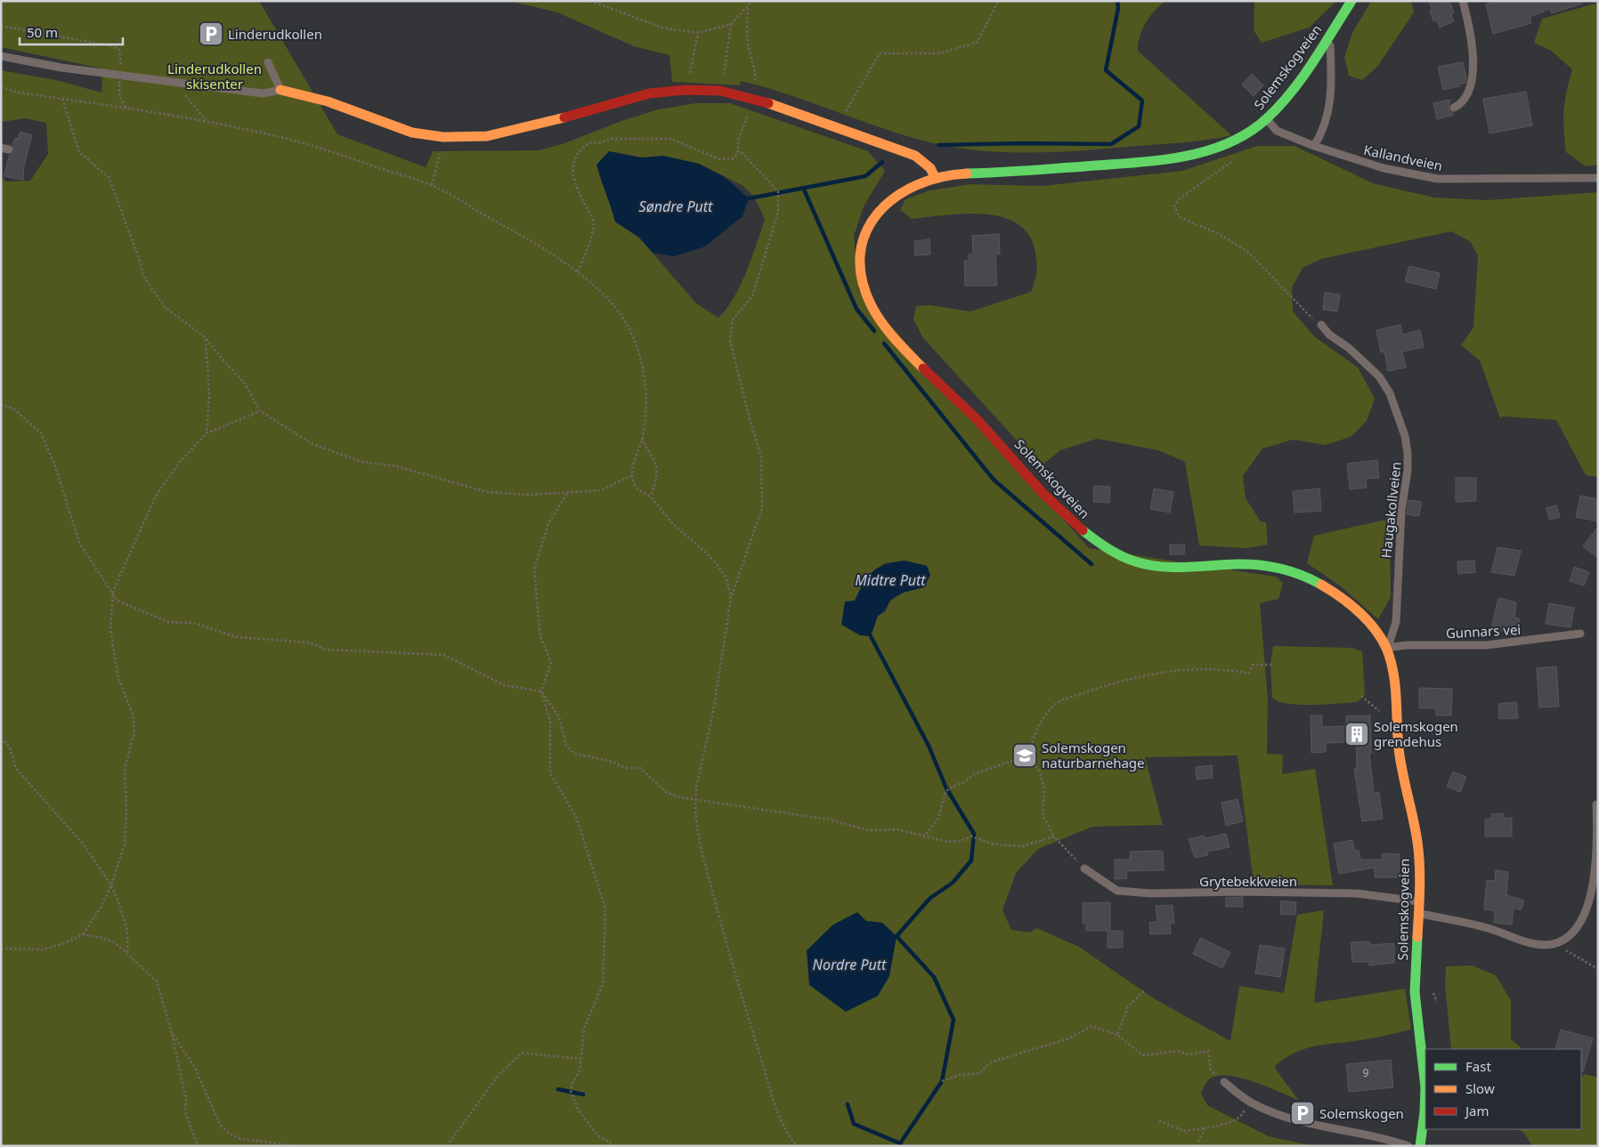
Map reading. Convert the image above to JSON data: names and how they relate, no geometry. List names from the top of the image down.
{
  "streets": {
    "street": ["Solemskogveien"],
    "lane": [
      "Kallandveien",
      "Haugakollveien",
      "Gunnars vei",
      "Grytebekkveien"
    ]
  },
  "crossings": [
    ["Solemskogveien", "Kallandveien"],
    ["Solemskogveien", "Haugakollveien"],
    ["Solemskogveien", "Gunnars vei"],
    ["Solemskogveien", "Grytebekkveien"],
    ["Haugakollveien", "Gunnars vei"]
  ],
  "water": ["Søndre Putt", "Midtre Putt", "Nordre Putt"],
  "parks": ["Linderudkollen skisenter"],
  "places": {
    "parking": ["Linderudkollen", "Solemskogen"],
    "building": ["Solemskogen grendehus"],
    "school or university": ["Solemskogen naturbarnehage"]
  },
  "house_numbers": ["9"],
  "legend": ["Fast", "Slow", "Jam"],
  "scale_bar": "50 m"
}
